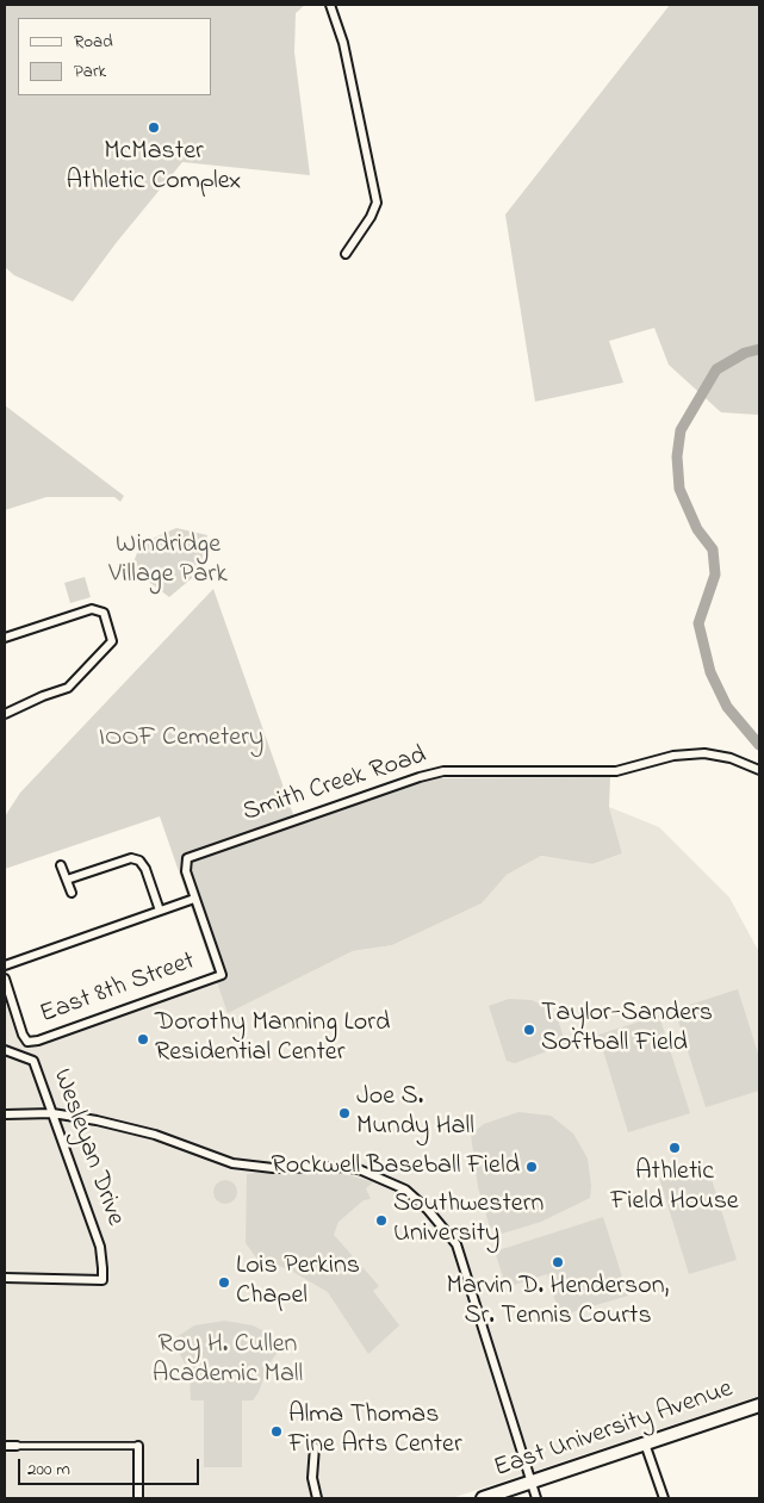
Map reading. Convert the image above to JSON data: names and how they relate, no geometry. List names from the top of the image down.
{
  "streets": {
    "main road": ["East University Avenue"],
    "street": ["Smith Creek Road", "East 8th Street", "Wesleyan Drive"]
  },
  "crossings": [
    ["Smith Creek Road", "East 8th Street"]
  ],
  "parks": ["Windridge Village Park", "IOOF Cemetery", "Roy H. Cullen Academic Mall"],
  "places": [
    "McMaster Athletic Complex",
    "Taylor-Sanders Softball Field",
    "Dorothy Manning Lord Residential Center",
    "Joe S. Mundy Hall",
    "Athletic Field House",
    "Rockwell Baseball Field",
    "Southwestern University",
    "Marvin D. Henderson, Sr. Tennis Courts",
    "Lois Perkins Chapel",
    "Alma Thomas Fine Arts Center"
  ],
  "legend": ["Road", "Park"],
  "scale_bar": "200 m"
}
